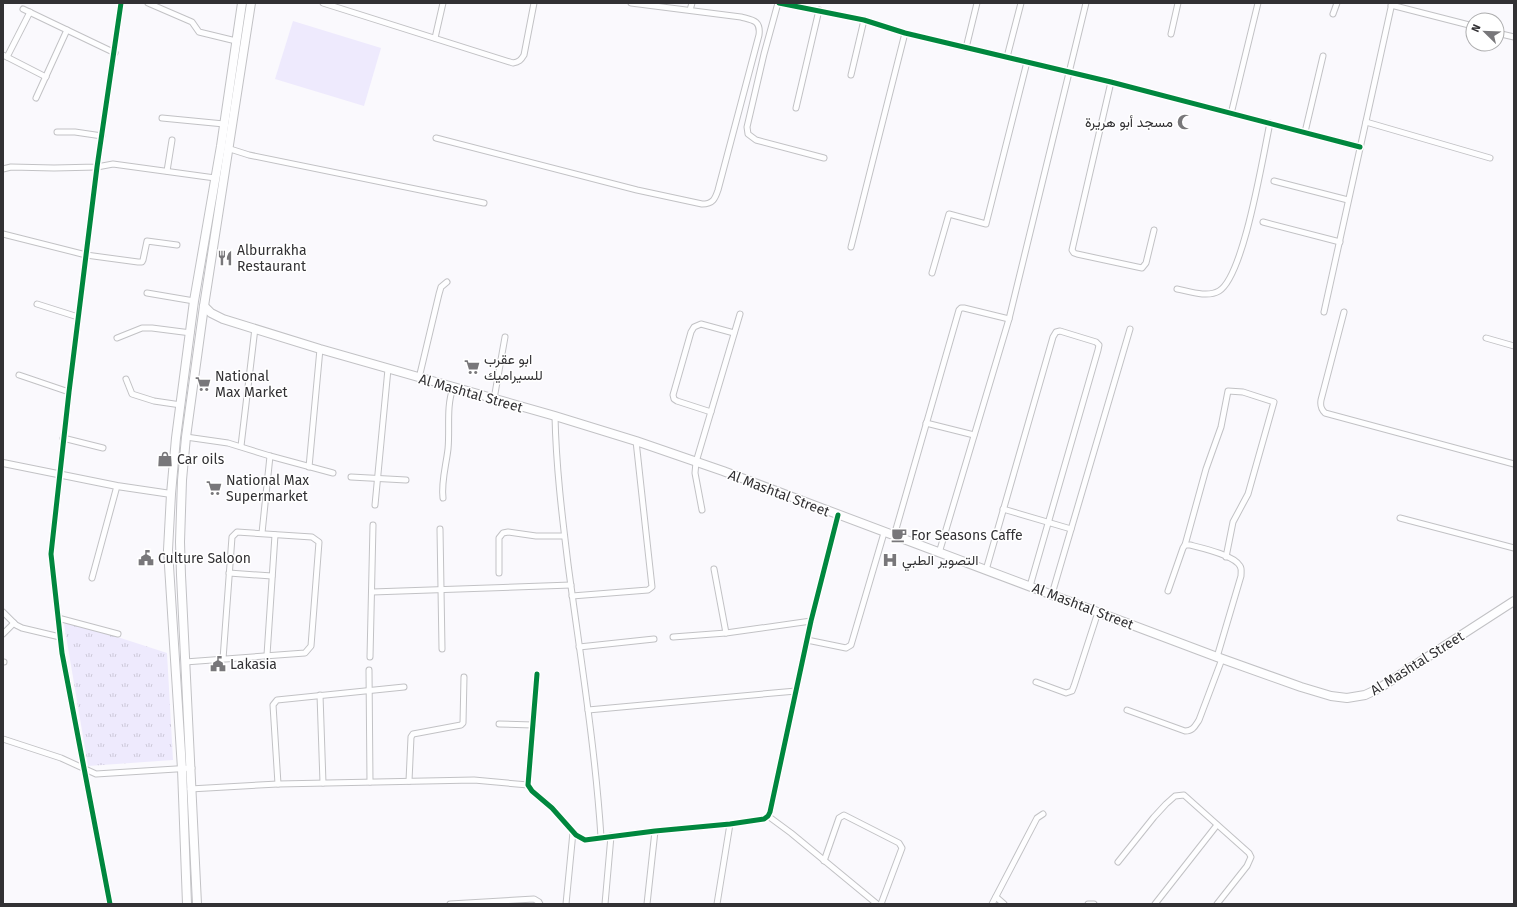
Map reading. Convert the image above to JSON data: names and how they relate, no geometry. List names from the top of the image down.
{
  "streets": {
    "main road": ["Al Mashtal Street"]
  },
  "places": {
    "mosque": ["مسجد أبو هريرة"],
    "restaurant": ["Alburrakha Restaurant"],
    "supermarket": ["ابو عقرب للسيراميك", "National Max Market", "National Max Supermarket"],
    "shop": ["Car oils"],
    "cafe": ["For Seasons Caffe"],
    "public building": ["Culture Saloon", "Lakasia"],
    "hospital": ["التصوير الطبي"]
  },
  "north": "top left"
}
